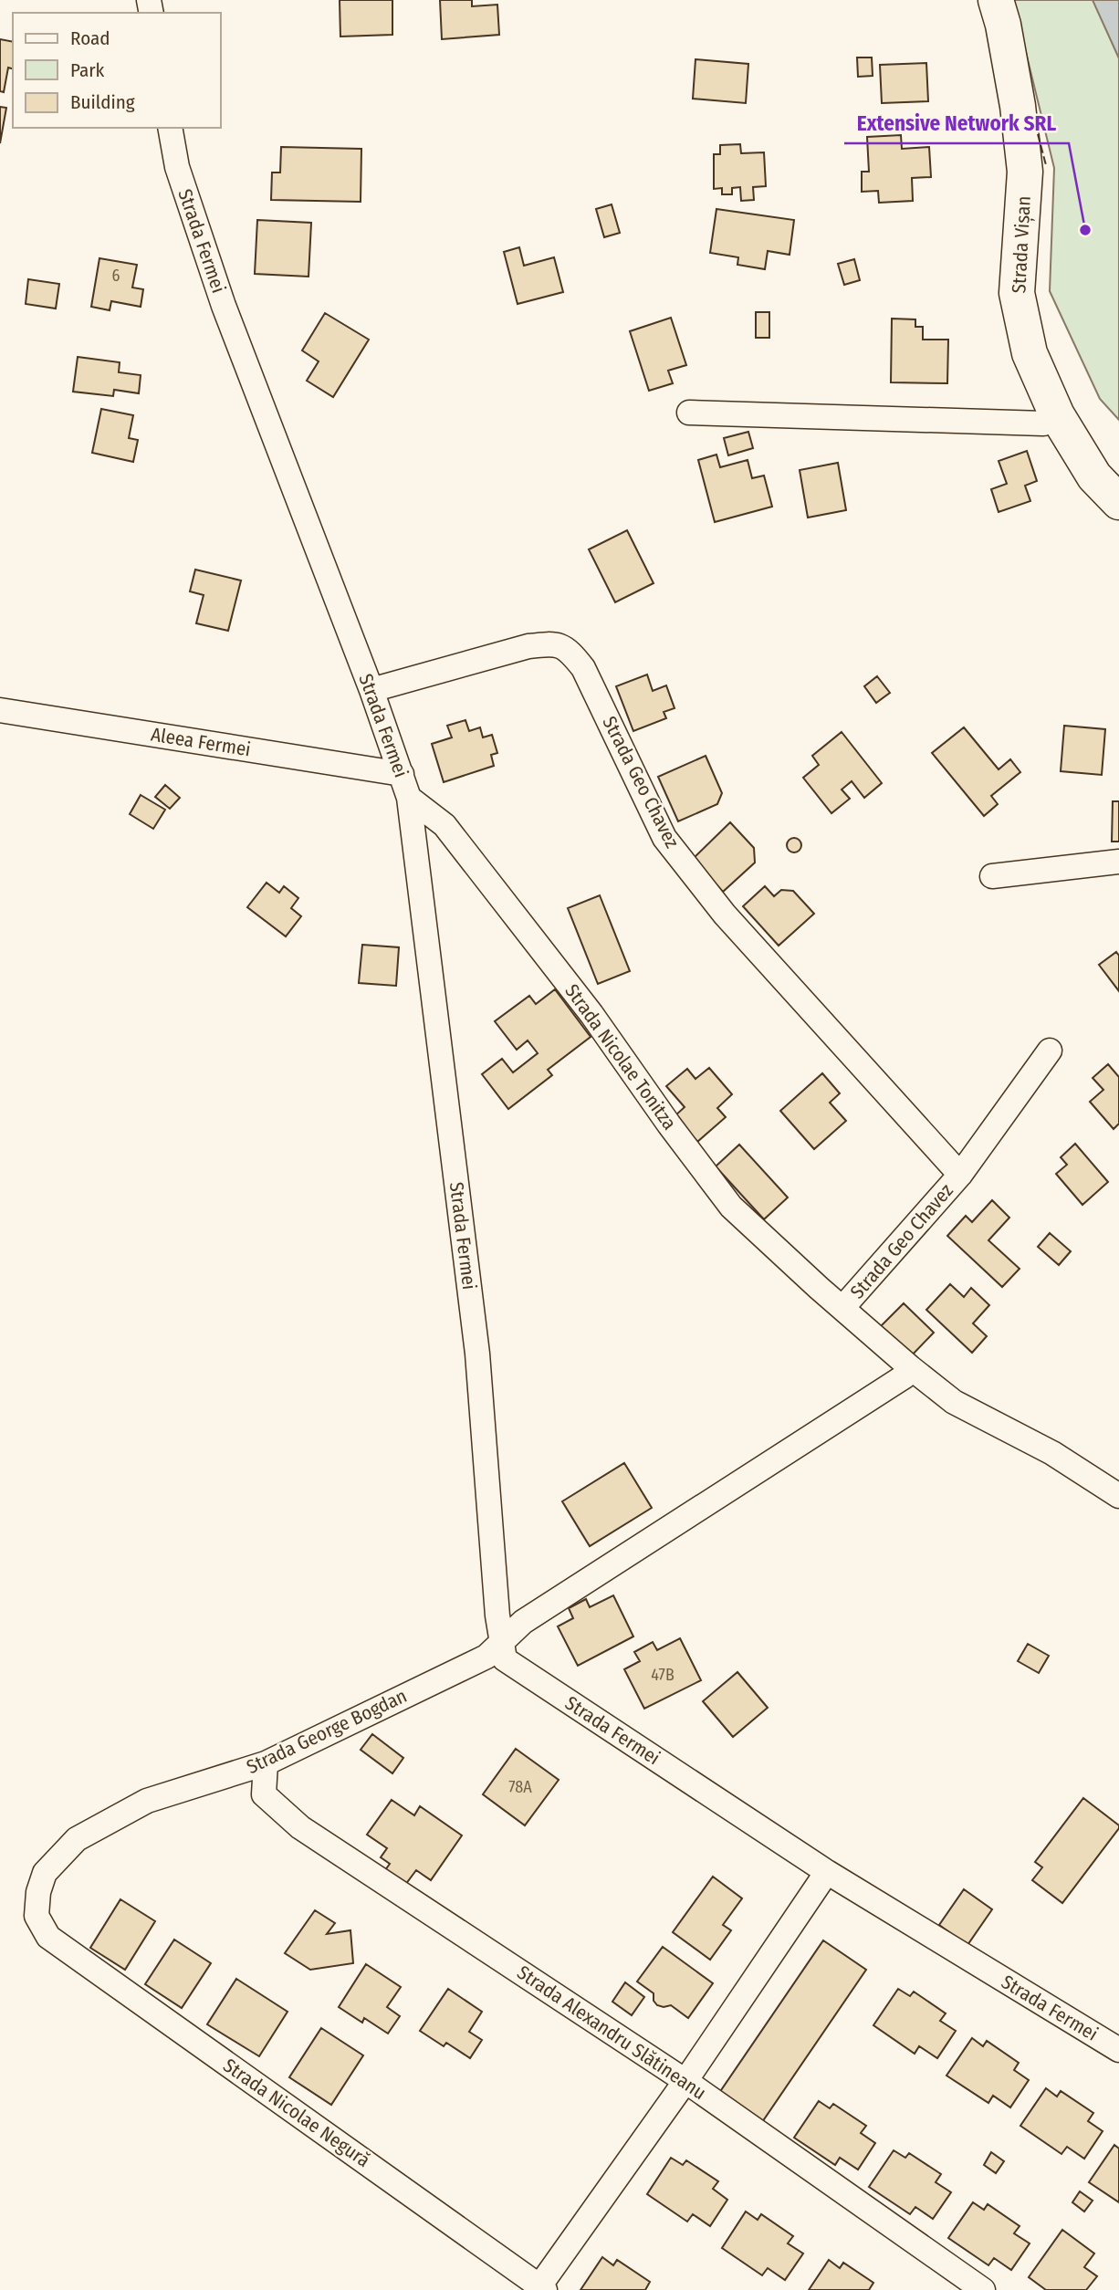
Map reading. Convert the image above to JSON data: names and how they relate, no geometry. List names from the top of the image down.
{
  "streets": {
    "street": [
      "Strada Fermei",
      "Strada Vișan",
      "Aleea Fermei",
      "Strada Geo Chavez",
      "Strada Nicolae Tonitza",
      "Strada George Bogdan",
      "Strada Alexandru Slătineanu",
      "Strada Nicolae Negură"
    ]
  },
  "crossings": [
    ["Strada Fermei", "Aleea Fermei"],
    ["Strada Fermei", "Strada Geo Chavez"],
    ["Strada Fermei", "Strada Nicolae Tonitza"],
    ["Strada Fermei", "Strada George Bogdan"],
    ["Strada Geo Chavez", "Strada Nicolae Tonitza"],
    ["Strada Nicolae Tonitza", "Strada George Bogdan"],
    ["Strada George Bogdan", "Strada Alexandru Slătineanu"],
    ["Strada George Bogdan", "Strada Nicolae Negură"]
  ],
  "places": ["Extensive Network SRL"],
  "house_numbers": ["6", "47B", "78A"],
  "legend": ["Road", "Park", "Building"]
}
